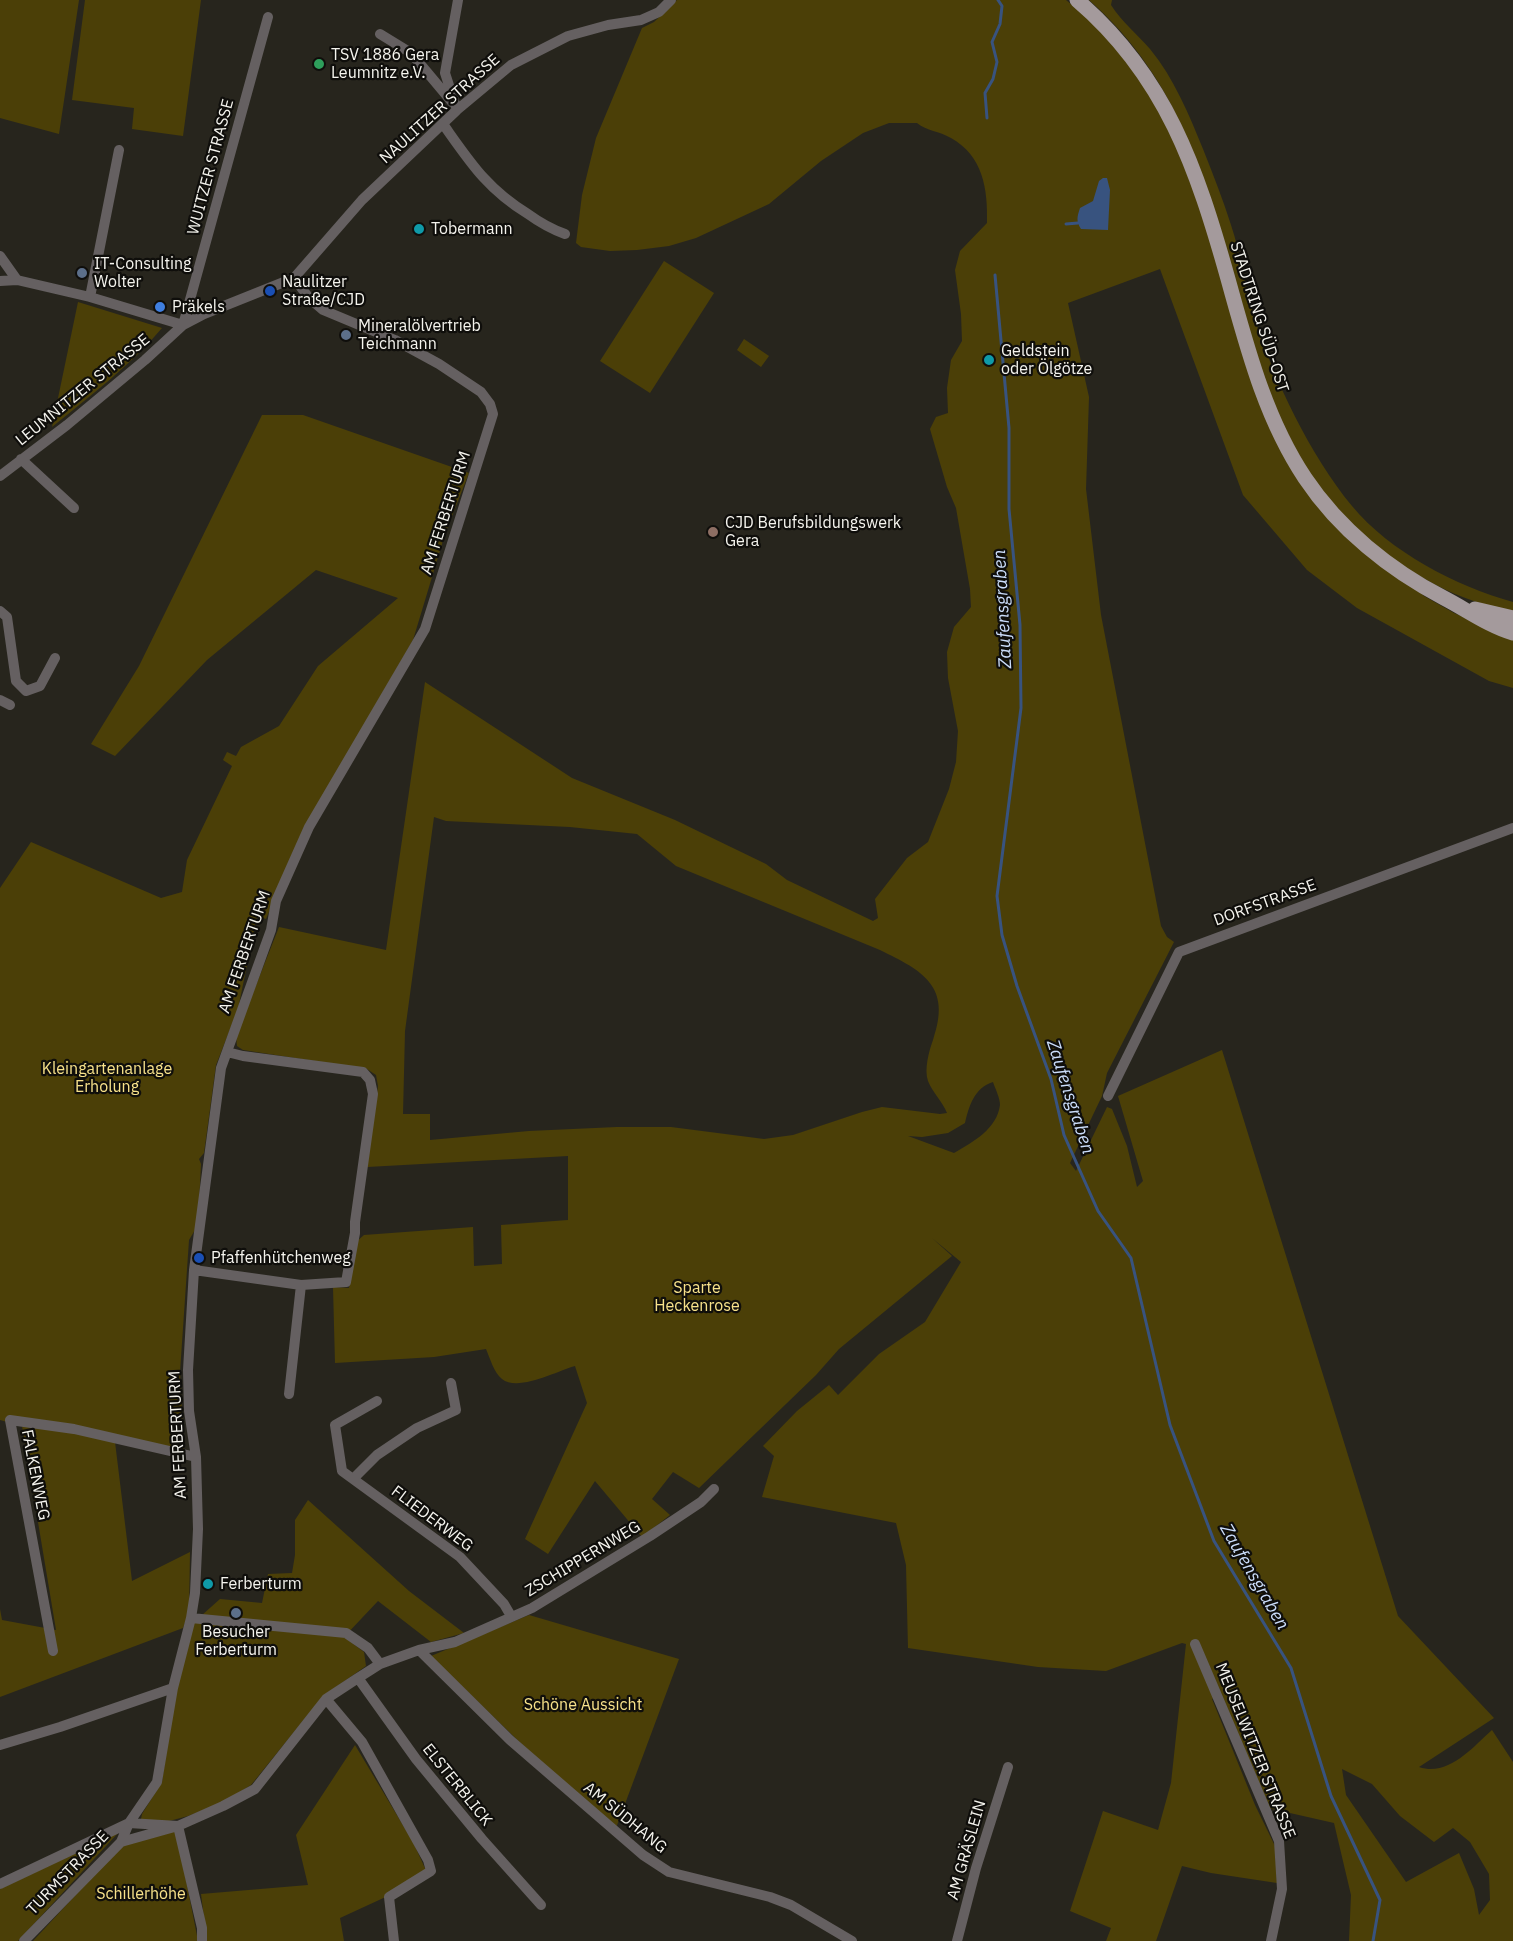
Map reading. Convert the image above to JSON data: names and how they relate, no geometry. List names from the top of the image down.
{
  "streets": {
    "main road": ["STADTRING SÜD-OST"],
    "street": [
      "NAULITZER STRASSE",
      "WUITZER STRASSE",
      "LEUMNITZER STRASSE",
      "AM FERBERTURM",
      "DORFSTRASSE",
      "FALKENWEG",
      "FLIEDERWEG",
      "ZSCHIPPERNWEG",
      "MEUSELWITZER STRASSE",
      "ELSTERBLICK",
      "AM SÜDHANG",
      "AM GRÄSLEIN",
      "TURMSTRASSE"
    ]
  },
  "crossings": [
    ["NAULITZER STRASSE", "WUITZER STRASSE"],
    ["NAULITZER STRASSE", "LEUMNITZER STRASSE"],
    ["NAULITZER STRASSE", "AM FERBERTURM"],
    ["WUITZER STRASSE", "LEUMNITZER STRASSE"],
    ["AM FERBERTURM", "FALKENWEG"],
    ["AM FERBERTURM", "ZSCHIPPERNWEG"],
    ["AM FERBERTURM", "TURMSTRASSE"],
    ["FLIEDERWEG", "ZSCHIPPERNWEG"],
    ["ZSCHIPPERNWEG", "ELSTERBLICK"],
    ["ZSCHIPPERNWEG", "AM SÜDHANG"],
    ["ZSCHIPPERNWEG", "TURMSTRASSE"]
  ],
  "water": ["Zaufensgraben"],
  "parks": [
    "Kleingartenanlage Erholung",
    "Sparte Heckenrose",
    "Schöne Aussicht",
    "Schillerhöhe"
  ],
  "places": [
    "TSV 1886 Gera Leumnitz e.V.",
    "Tobermann",
    "IT-Consulting Wolter",
    "Naulitzer Straße/CJD",
    "Präkels",
    "Mineralölvertrieb Teichmann",
    "Geldstein oder Ölgötze",
    "CJD Berufsbildungswerk Gera",
    "Pfaffenhütchenweg",
    "Ferberturm",
    "Besucher Ferberturm"
  ]
}
